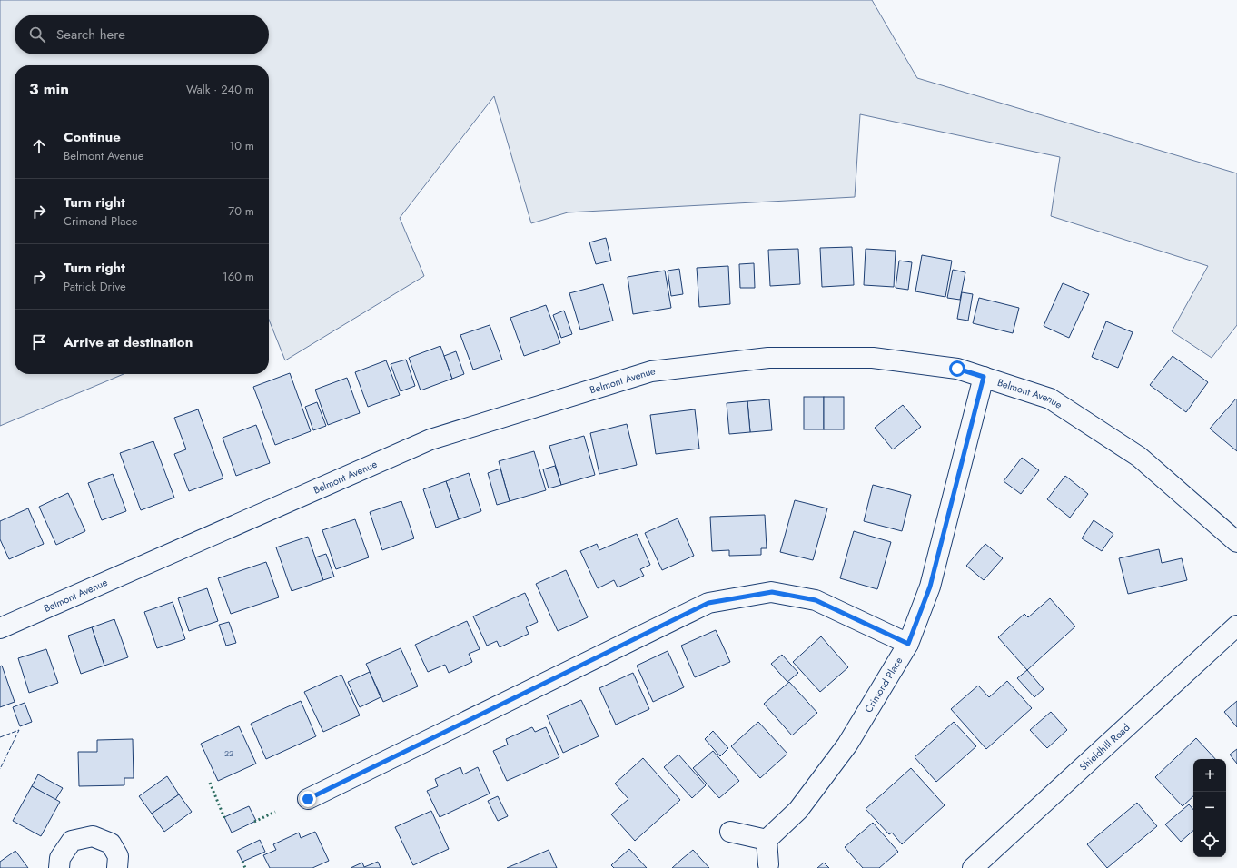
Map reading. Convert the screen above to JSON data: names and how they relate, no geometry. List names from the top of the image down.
{
  "streets": {
    "street": ["Belmont Avenue", "Crimond Place", "Shieldhill Road"]
  },
  "crossings": [
    ["Belmont Avenue", "Crimond Place"]
  ],
  "house_numbers": ["22"],
  "page": {
    "search": "Search here",
    "heading": ["3 min", "Walk · 240 m"],
    "list": [
      ["Continue", "Belmont Avenue", "10 m"],
      ["Turn right", "Crimond Place", "70 m"],
      ["Turn right", "Patrick Drive", "160 m"],
      "Arrive at destination"
    ],
    "map_buttons": ["+", "−"]
  }
}
